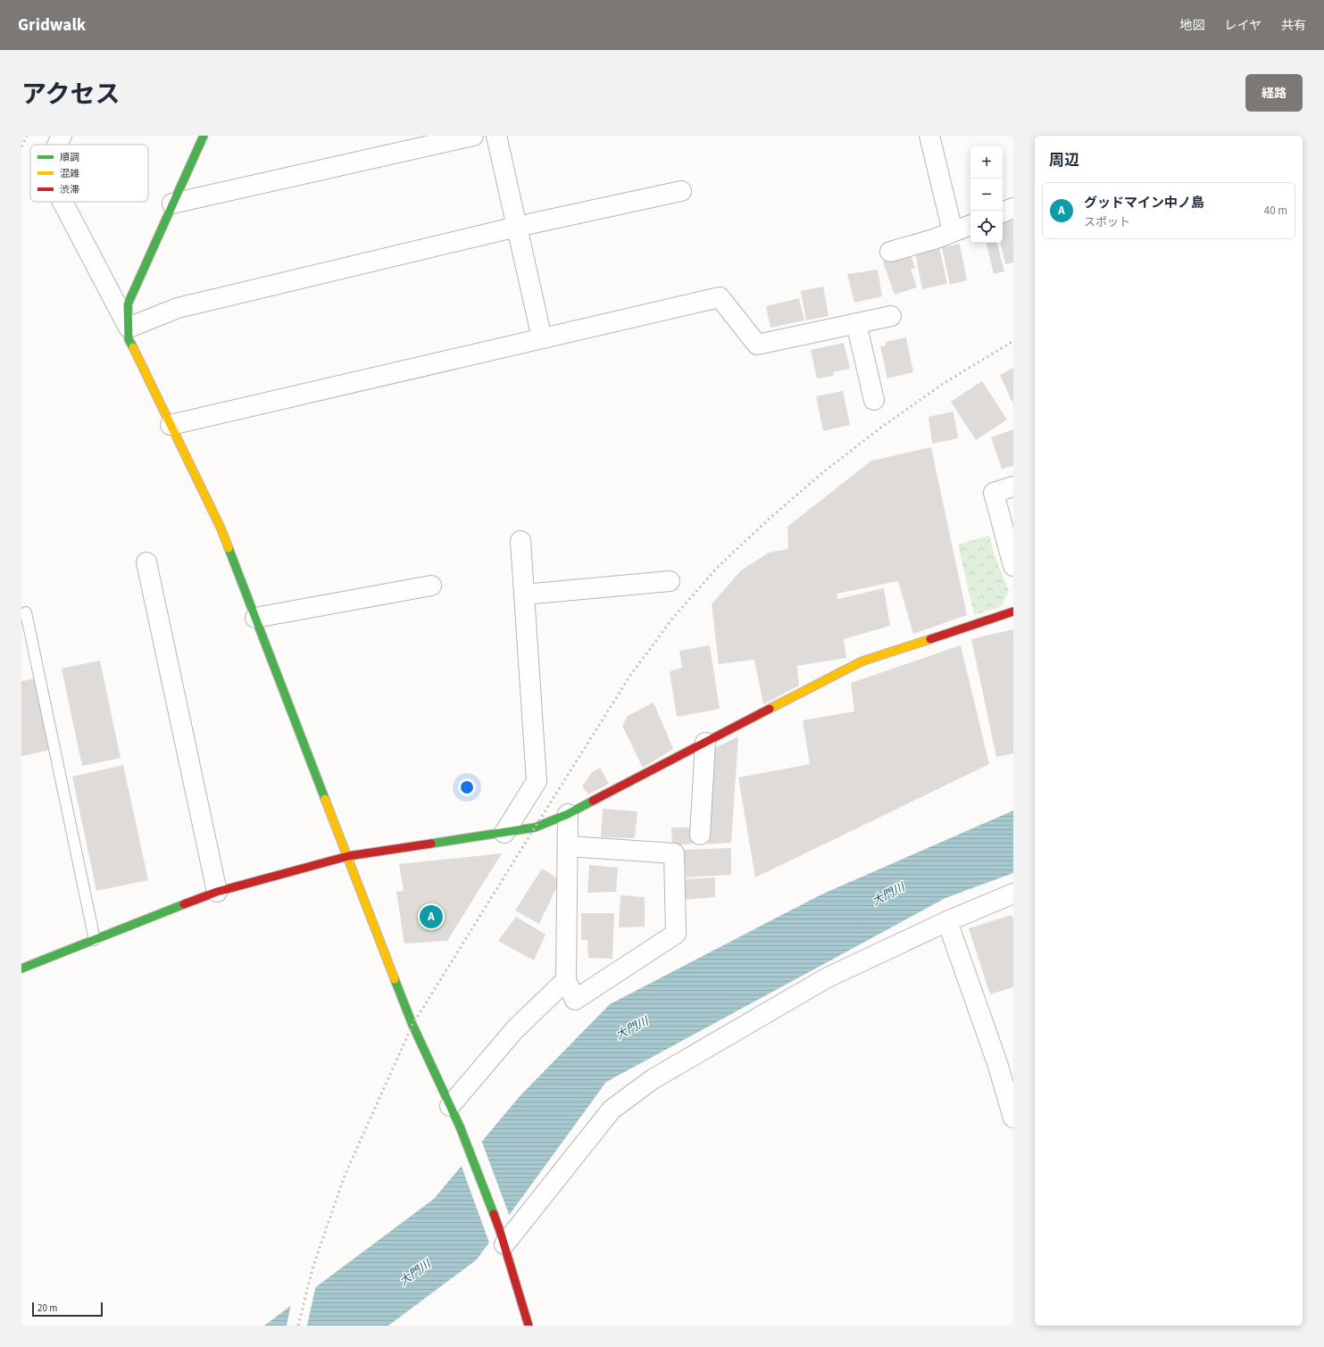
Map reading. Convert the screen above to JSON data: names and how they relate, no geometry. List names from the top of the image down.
{
  "water": ["大門川"],
  "legend": ["順調", "混雑", "渋滞"],
  "scale_bar": "20 m",
  "page": {
    "header": "Gridwalk",
    "nav": ["地図", "レイヤ", "共有"],
    "title": "アクセス",
    "buttons": "経路",
    "heading": "周辺",
    "map_buttons": ["+", "−"],
    "list": [
      {
        "mark": "A",
        "name": "グッドマイン中ノ島",
        "note": "スポット",
        "value": "40 m"
      }
    ],
    "pins": "A",
    "scale": "20 m"
  }
}
